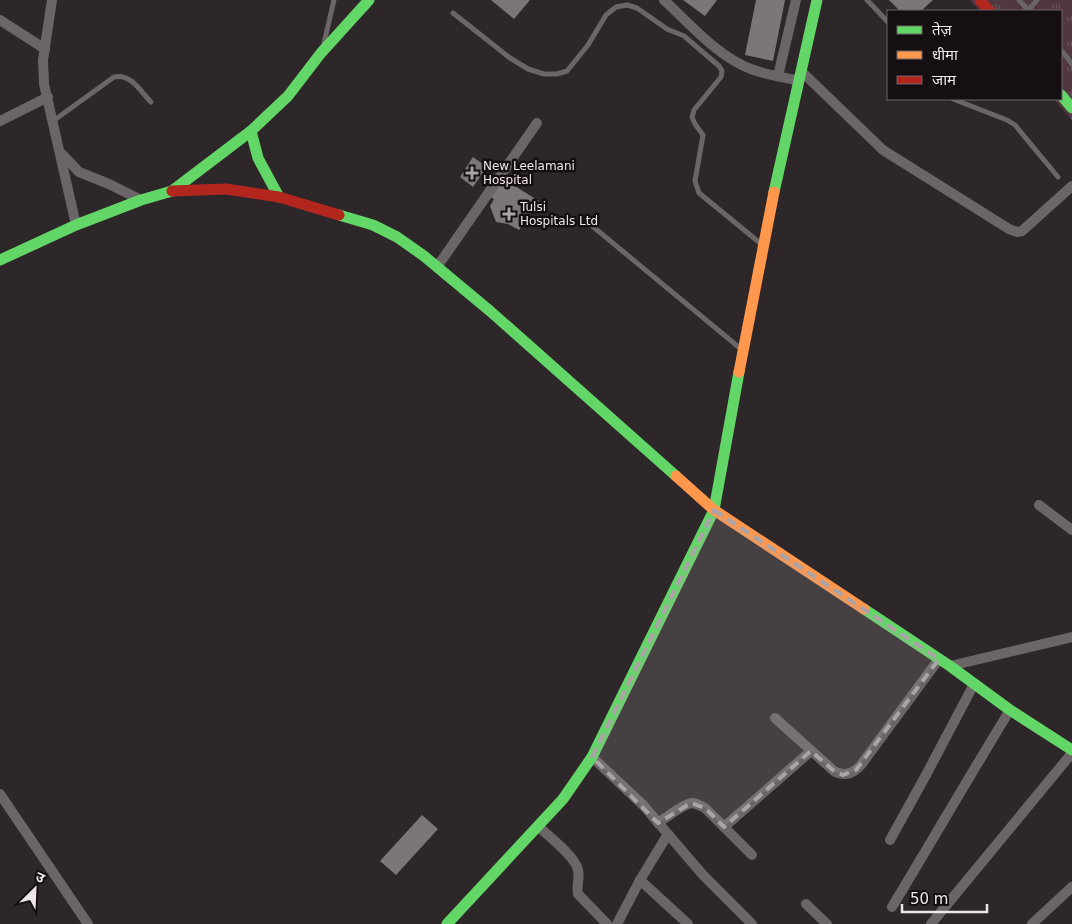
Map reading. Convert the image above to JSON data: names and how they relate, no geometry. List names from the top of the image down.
{
  "places": {
    "health": ["New Leelamani Hospital", "Tulsi Hospitals Ltd"]
  },
  "legend": ["तेज़", "धीमा", "जाम"],
  "scale_bar": "50 m",
  "north": "top right"
}
